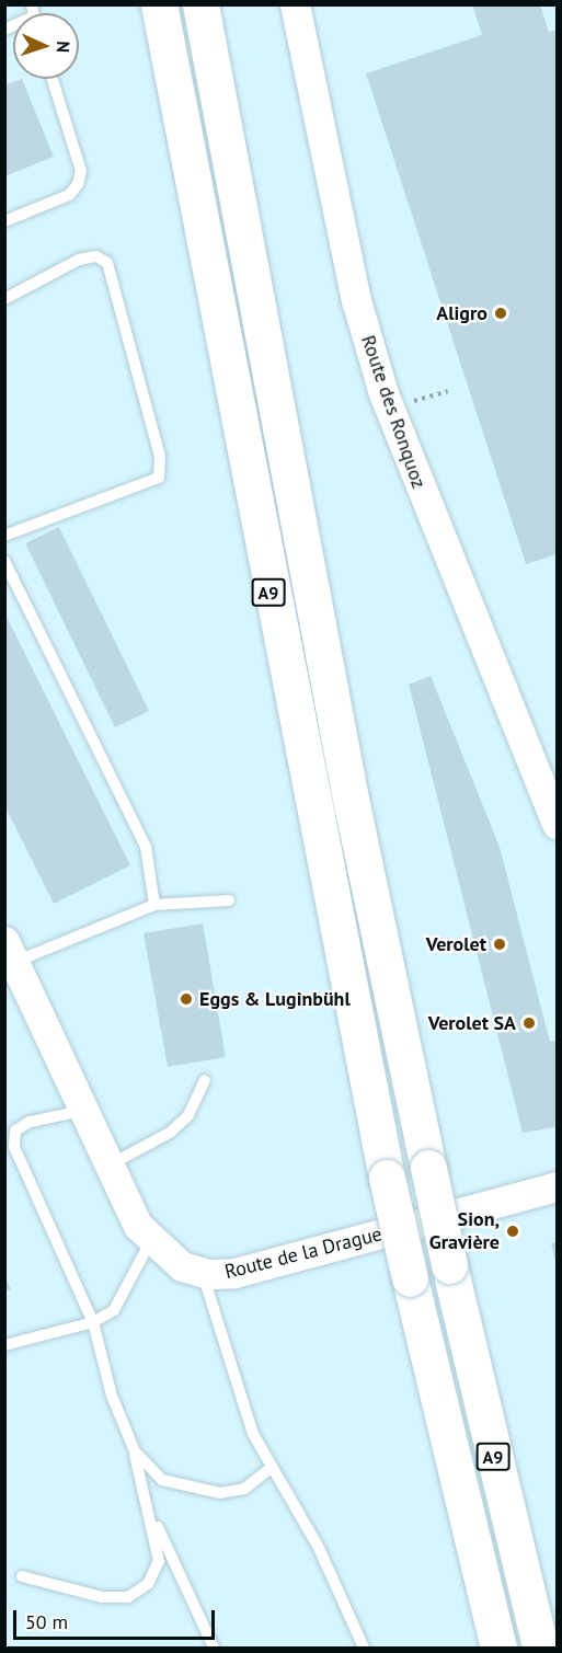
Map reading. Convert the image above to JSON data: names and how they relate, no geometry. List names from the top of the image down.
{
  "streets": {
    "highway": ["A9"],
    "street": ["Route des Ronquoz", "Route de la Drague"]
  },
  "places": [
    "Aligro",
    "Verolet",
    "Eggs & Luginbühl",
    "Verolet SA",
    "Sion, Gravière"
  ],
  "scale_bar": "50 m",
  "north": "right"
}
